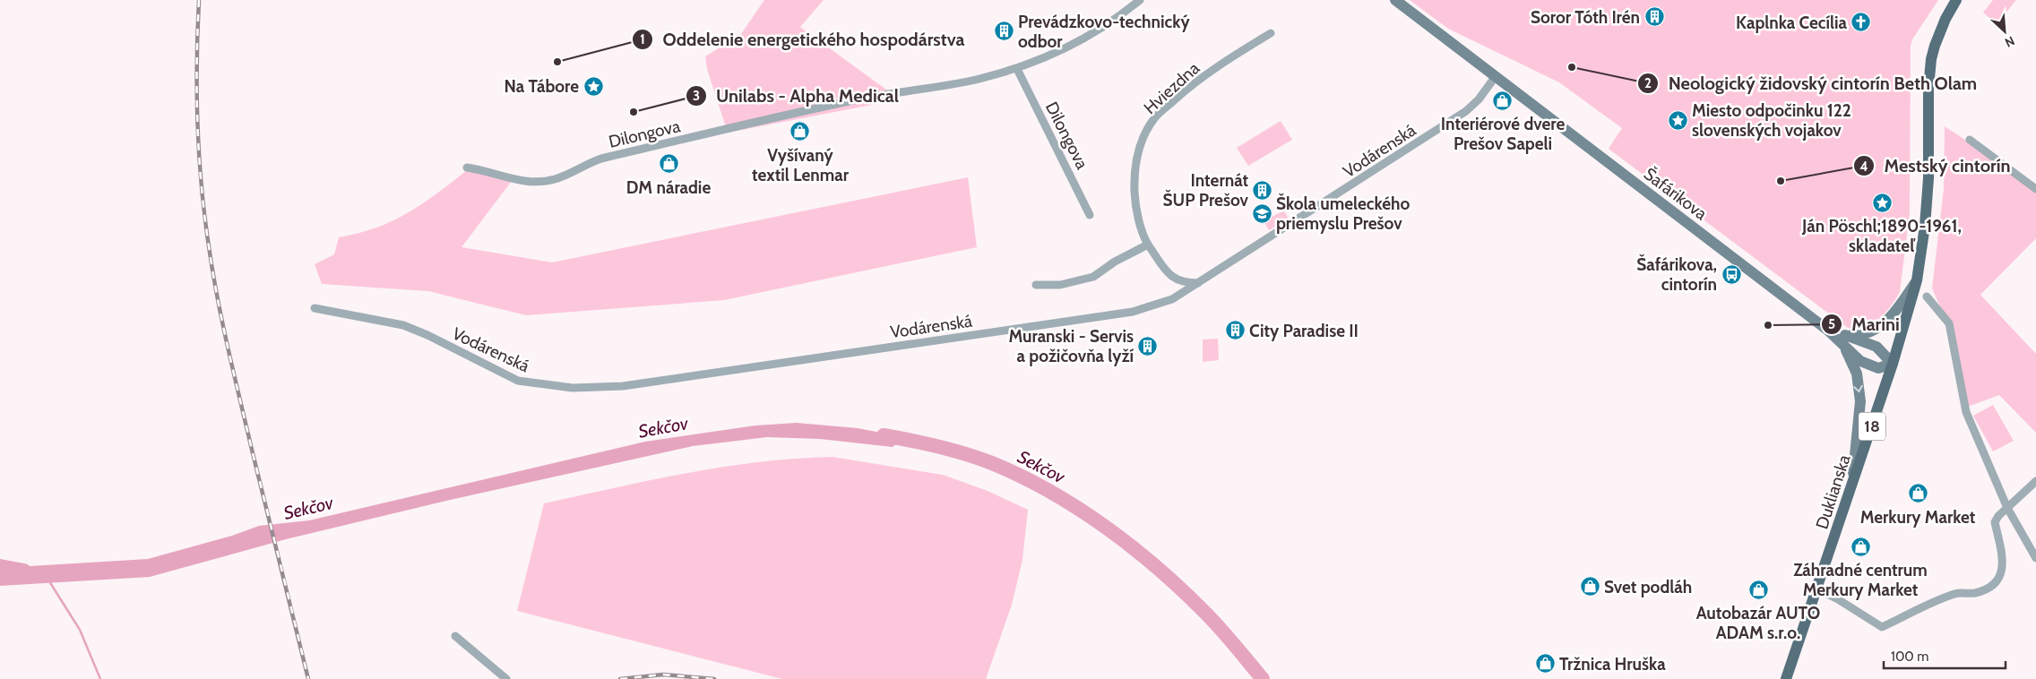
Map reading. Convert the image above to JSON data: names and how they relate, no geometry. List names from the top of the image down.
{
  "streets": {
    "main road": ["18", "Duklianska"],
    "street": [
      "Hviezdna",
      "Dilongova",
      "Vodárenská",
      "Šafárikova"
    ]
  },
  "crossings": [
    ["Hviezdna", "Vodárenská"],
    ["Vodárenská", "Šafárikova"],
    ["Šafárikova", "Duklianska"]
  ],
  "water": ["Sekčov"],
  "places": {
    "building": [
      "Soror Tóth Irén",
      "Prevádzkovo‑technický odbor",
      "Internát ŠUP Prešov",
      "City Paradise II",
      "Muranski - Servis a požičovňa lyží"
    ],
    "church": ["Kaplnka Cecília"],
    "other": [
      "Oddelenie energetického hospodárstva",
      "Neologický židovský cintorín Beth Olam",
      "Unilabs - Alpha Medical",
      "Mestský cintorín",
      "Marini"
    ],
    "place": ["Na Tábore", "Miesto odpočinku 122 slovenských vojakov", "Ján Pöschl;1890-1961, skladateľ"],
    "shop": [
      "Interiérové dvere Prešov Sapeli",
      "Vyšívaný textil Lenmar",
      "DM náradie",
      "Merkury Market",
      "Záhradné centrum Merkury Market",
      "Svet podláh",
      "Autobazár AUTO ADAM s.r.o.",
      "Tržnica Hruška"
    ],
    "school or university": ["Škola umeleckého priemyslu Prešov"],
    "bus stop": ["Šafárikova, cintorín"]
  },
  "scale_bar": "100 m",
  "north": "bottom right"
}
